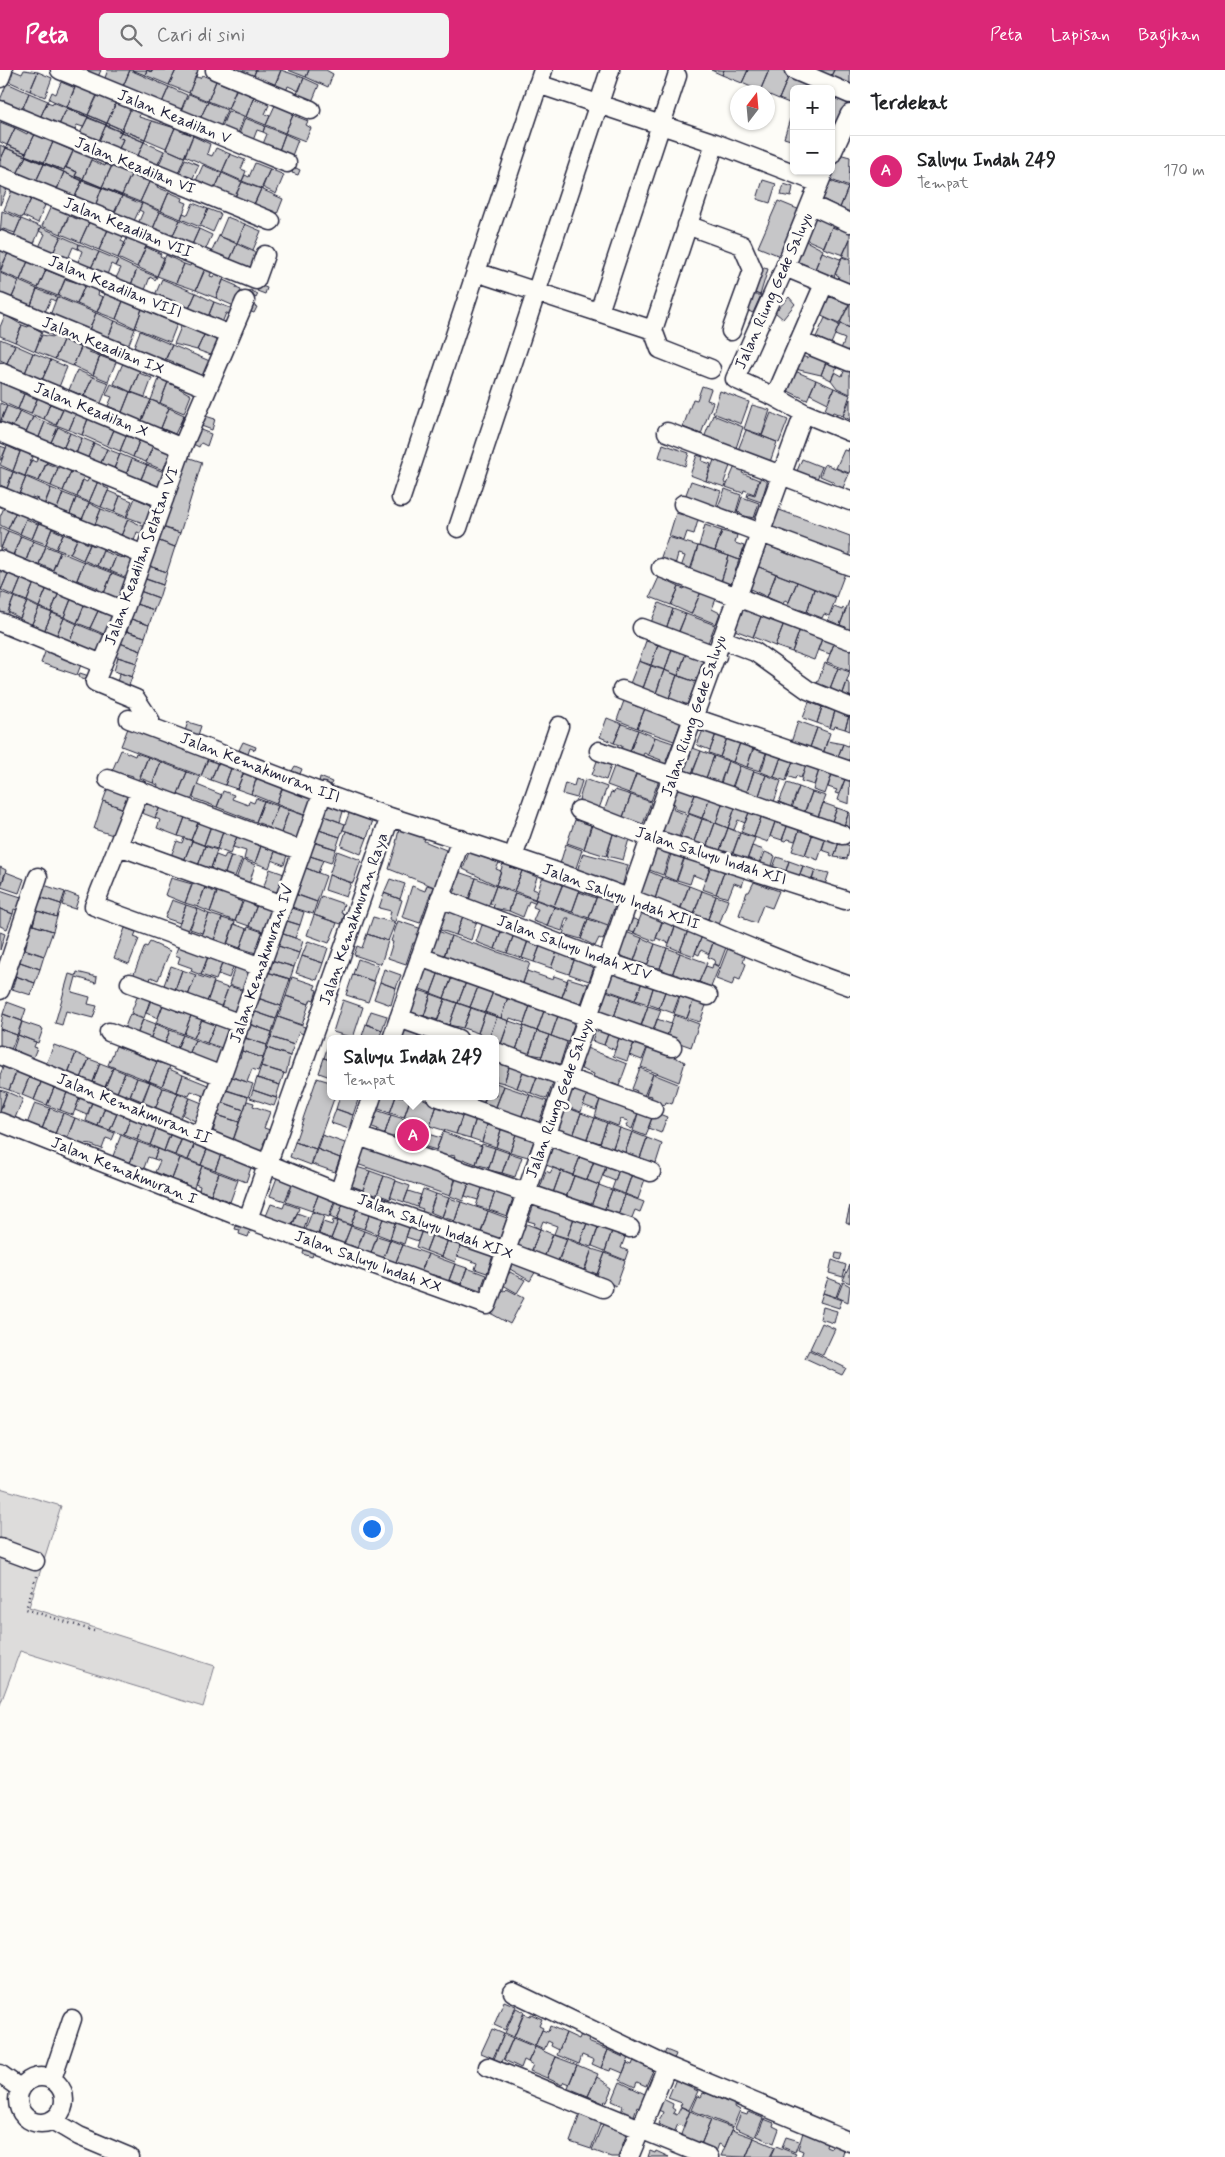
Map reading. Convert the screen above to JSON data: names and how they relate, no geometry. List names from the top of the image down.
{
  "streets": {
    "street": [
      "Jalan Keadilan V",
      "Jalan Keadilan VI",
      "Jalan Keadilan VII",
      "Jalan Keadilan VIII",
      "Jalan Riung Gede Saluyu",
      "Jalan Keadilan IX",
      "Jalan Keadilan X",
      "Jalan Keadilan Selatan VI",
      "Jalan Kemakmuran III",
      "Jalan Saluyu Indah XII",
      "Jalan Saluyu Indah XIII",
      "Jalan Kemakmuran Raya",
      "Jalan Saluyu Indah XIV",
      "Jalan Kemakmuran IV",
      "Jalan Kemakmuran II",
      "Jalan Kemakmuran I",
      "Jalan Saluyu Indah XIX",
      "Jalan Saluyu Indah XX"
    ]
  },
  "crossings": [
    ["Jalan Keadilan VIII", "Jalan Keadilan Selatan VI"],
    ["Jalan Riung Gede Saluyu", "Jalan Saluyu Indah XII"],
    ["Jalan Riung Gede Saluyu", "Jalan Saluyu Indah XIII"],
    ["Jalan Riung Gede Saluyu", "Jalan Saluyu Indah XIV"],
    ["Jalan Riung Gede Saluyu", "Jalan Saluyu Indah XIX"],
    ["Jalan Riung Gede Saluyu", "Jalan Saluyu Indah XX"],
    ["Jalan Keadilan IX", "Jalan Keadilan Selatan VI"],
    ["Jalan Keadilan X", "Jalan Keadilan Selatan VI"],
    ["Jalan Keadilan Selatan VI", "Jalan Kemakmuran III"],
    ["Jalan Kemakmuran III", "Jalan Saluyu Indah XIII"],
    ["Jalan Kemakmuran III", "Jalan Kemakmuran Raya"],
    ["Jalan Kemakmuran III", "Jalan Kemakmuran IV"],
    ["Jalan Saluyu Indah XIII", "Jalan Kemakmuran Raya"],
    ["Jalan Kemakmuran Raya", "Jalan Kemakmuran II"],
    ["Jalan Kemakmuran Raya", "Jalan Kemakmuran I"],
    ["Jalan Kemakmuran Raya", "Jalan Saluyu Indah XIX"],
    ["Jalan Kemakmuran Raya", "Jalan Saluyu Indah XX"],
    ["Jalan Kemakmuran IV", "Jalan Kemakmuran II"],
    ["Jalan Kemakmuran II", "Jalan Saluyu Indah XIX"],
    ["Jalan Kemakmuran I", "Jalan Saluyu Indah XX"]
  ],
  "north": "top",
  "page": {
    "header": "Peta",
    "search": "Cari di sini",
    "nav": ["Peta", "Lapisan", "Bagikan"],
    "heading": "Terdekat",
    "map_buttons": ["+", "−"],
    "list": [
      {
        "mark": "A",
        "name": "Saluyu Indah 249",
        "note": "Tempat",
        "value": "170 m"
      }
    ],
    "popup": ["Saluyu Indah 249", "Tempat"],
    "pins": "A"
  }
}
